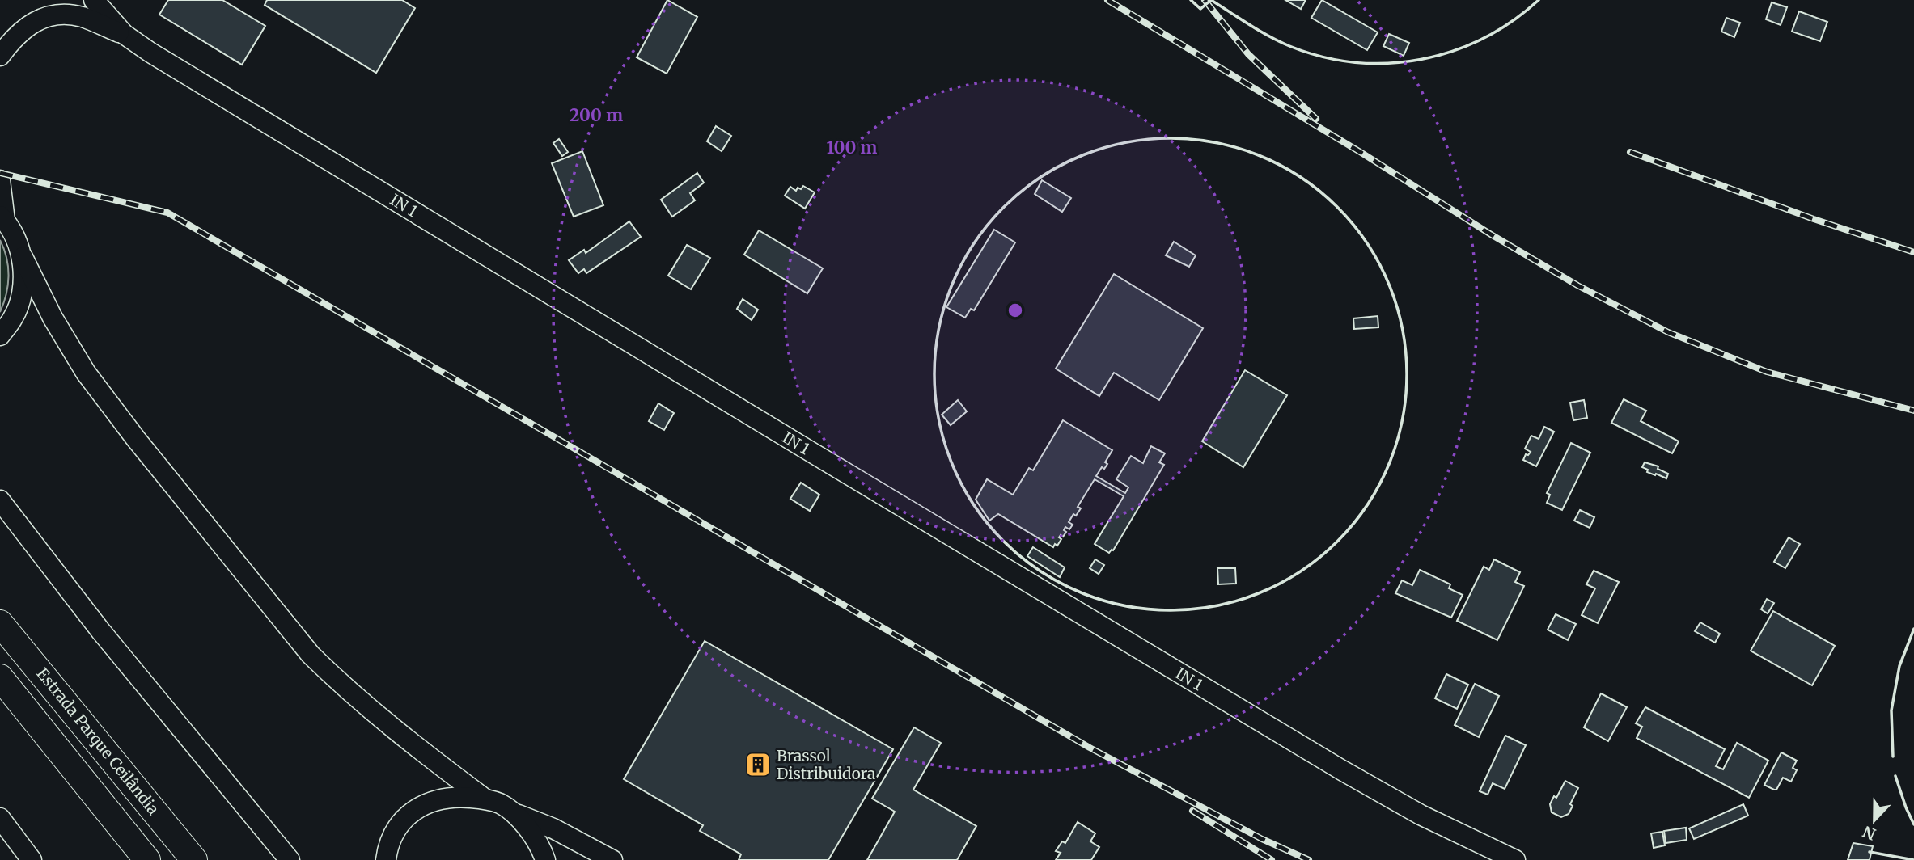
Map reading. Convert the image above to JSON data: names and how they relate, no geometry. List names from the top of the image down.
{
  "streets": {
    "highway": ["Estrada Parque Ceilândia"],
    "main road": ["IN 1"]
  },
  "places": {
    "building": ["Brassol Distribuidora"]
  },
  "north": "bottom",
  "rings": ["200 m", "100 m"]
}
